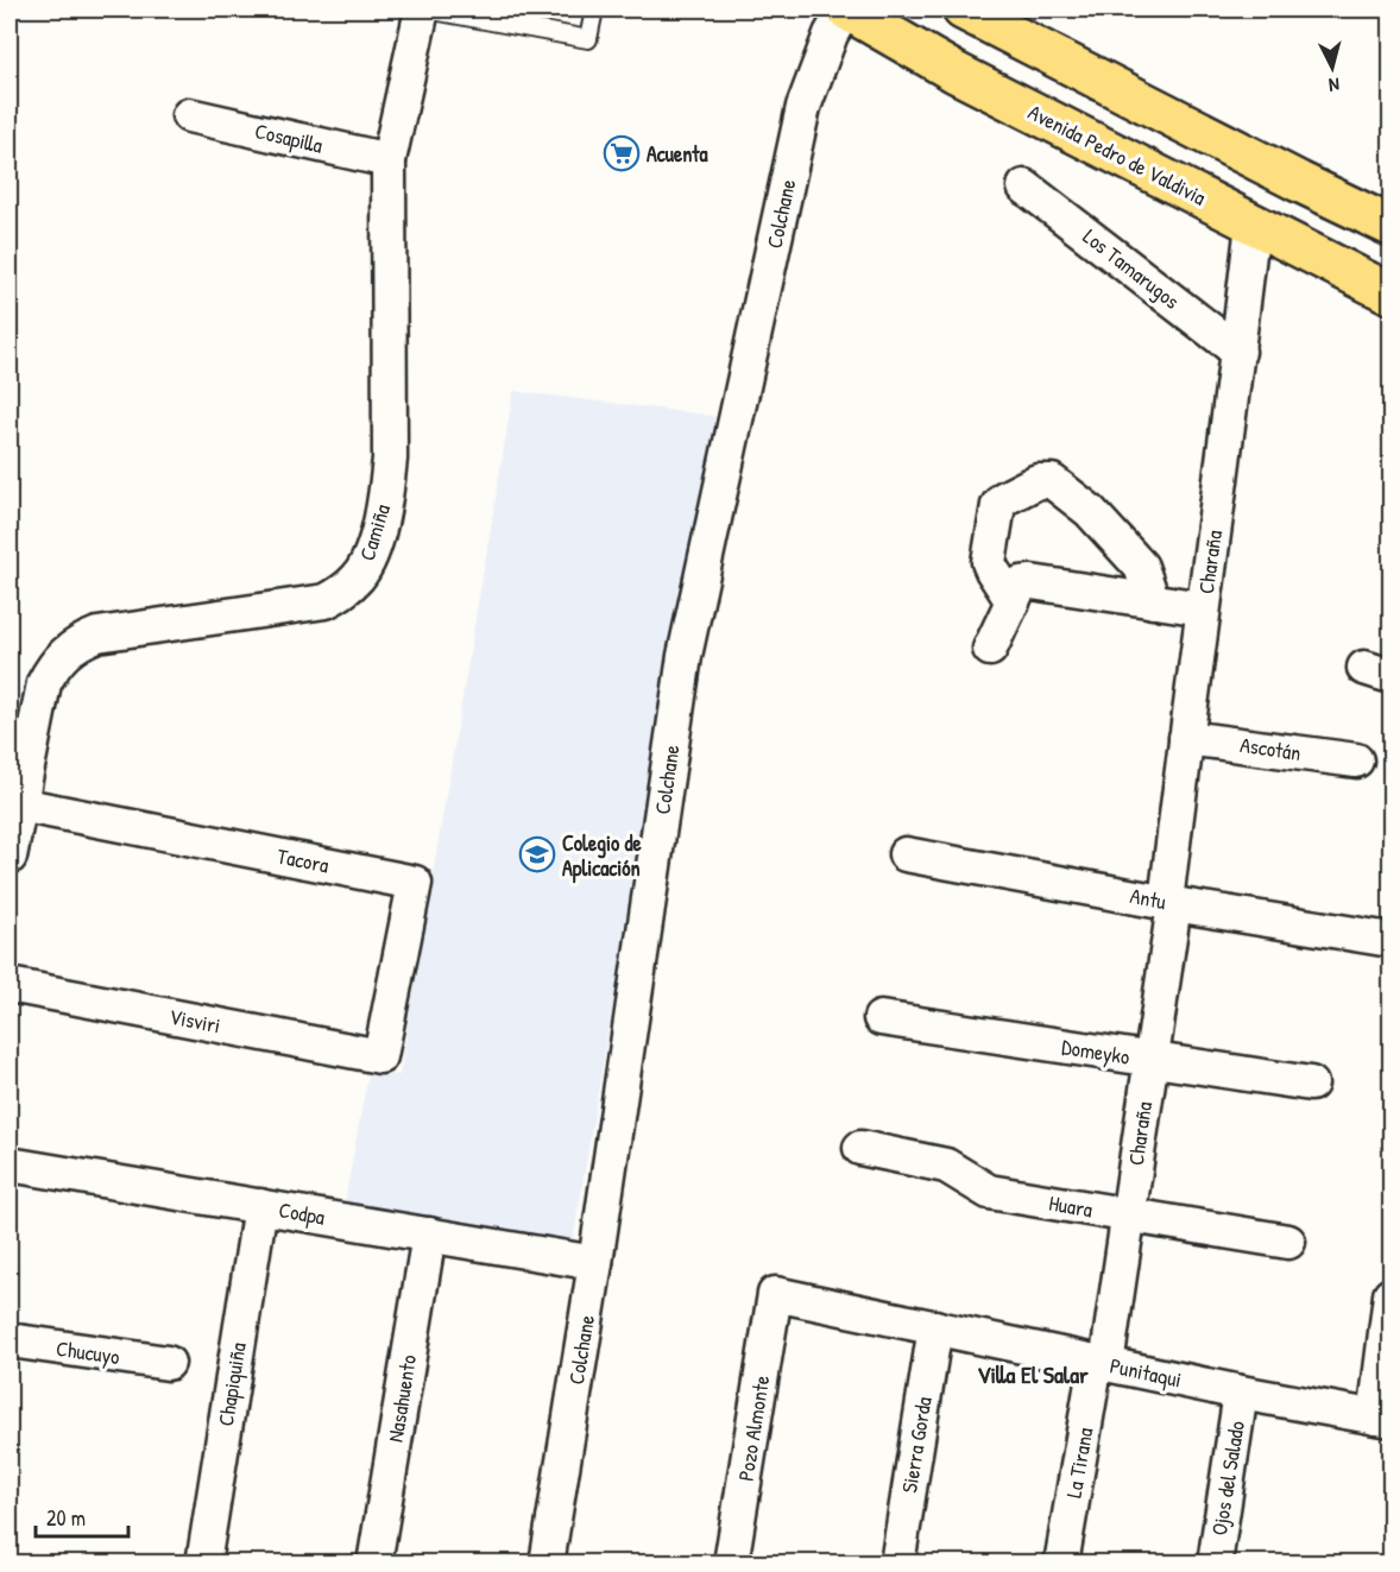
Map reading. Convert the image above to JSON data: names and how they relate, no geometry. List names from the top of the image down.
{
  "streets": {
    "main road": ["Avenida Pedro de Valdivia"],
    "street": [
      "Cosapilla",
      "Colchane",
      "Los Tamarugos",
      "Camiña",
      "Charaña",
      "Ascotán",
      "Tacora",
      "Antu",
      "Visviri",
      "Domeyko",
      "Huara",
      "Codpa",
      "Chucuyo",
      "Punitaqui",
      "Chapiquiña",
      "Nasahuento",
      "Pozo Almonte",
      "Sierra Gorda",
      "La Tirana",
      "Ojos del Salado"
    ]
  },
  "crossings": [
    ["Cosapilla", "Camiña"],
    ["Avenida Pedro de Valdivia", "Colchane"],
    ["Avenida Pedro de Valdivia", "Charaña"],
    ["Colchane", "Codpa"],
    ["Los Tamarugos", "Charaña"],
    ["Camiña", "Tacora"],
    ["Charaña", "Ascotán"],
    ["Charaña", "Antu"],
    ["Charaña", "Domeyko"],
    ["Charaña", "Huara"],
    ["Charaña", "Punitaqui"],
    ["Charaña", "La Tirana"],
    ["Tacora", "Visviri"],
    ["Codpa", "Chapiquiña"],
    ["Codpa", "Nasahuento"],
    ["Punitaqui", "Pozo Almonte"],
    ["Punitaqui", "Sierra Gorda"],
    ["Punitaqui", "La Tirana"],
    ["Punitaqui", "Ojos del Salado"]
  ],
  "districts": ["Villa El Salar"],
  "places": {
    "supermarket": ["Acuenta"],
    "school or university": ["Colegio de Aplicación"]
  },
  "scale_bar": "20 m",
  "north": "bottom"
}
